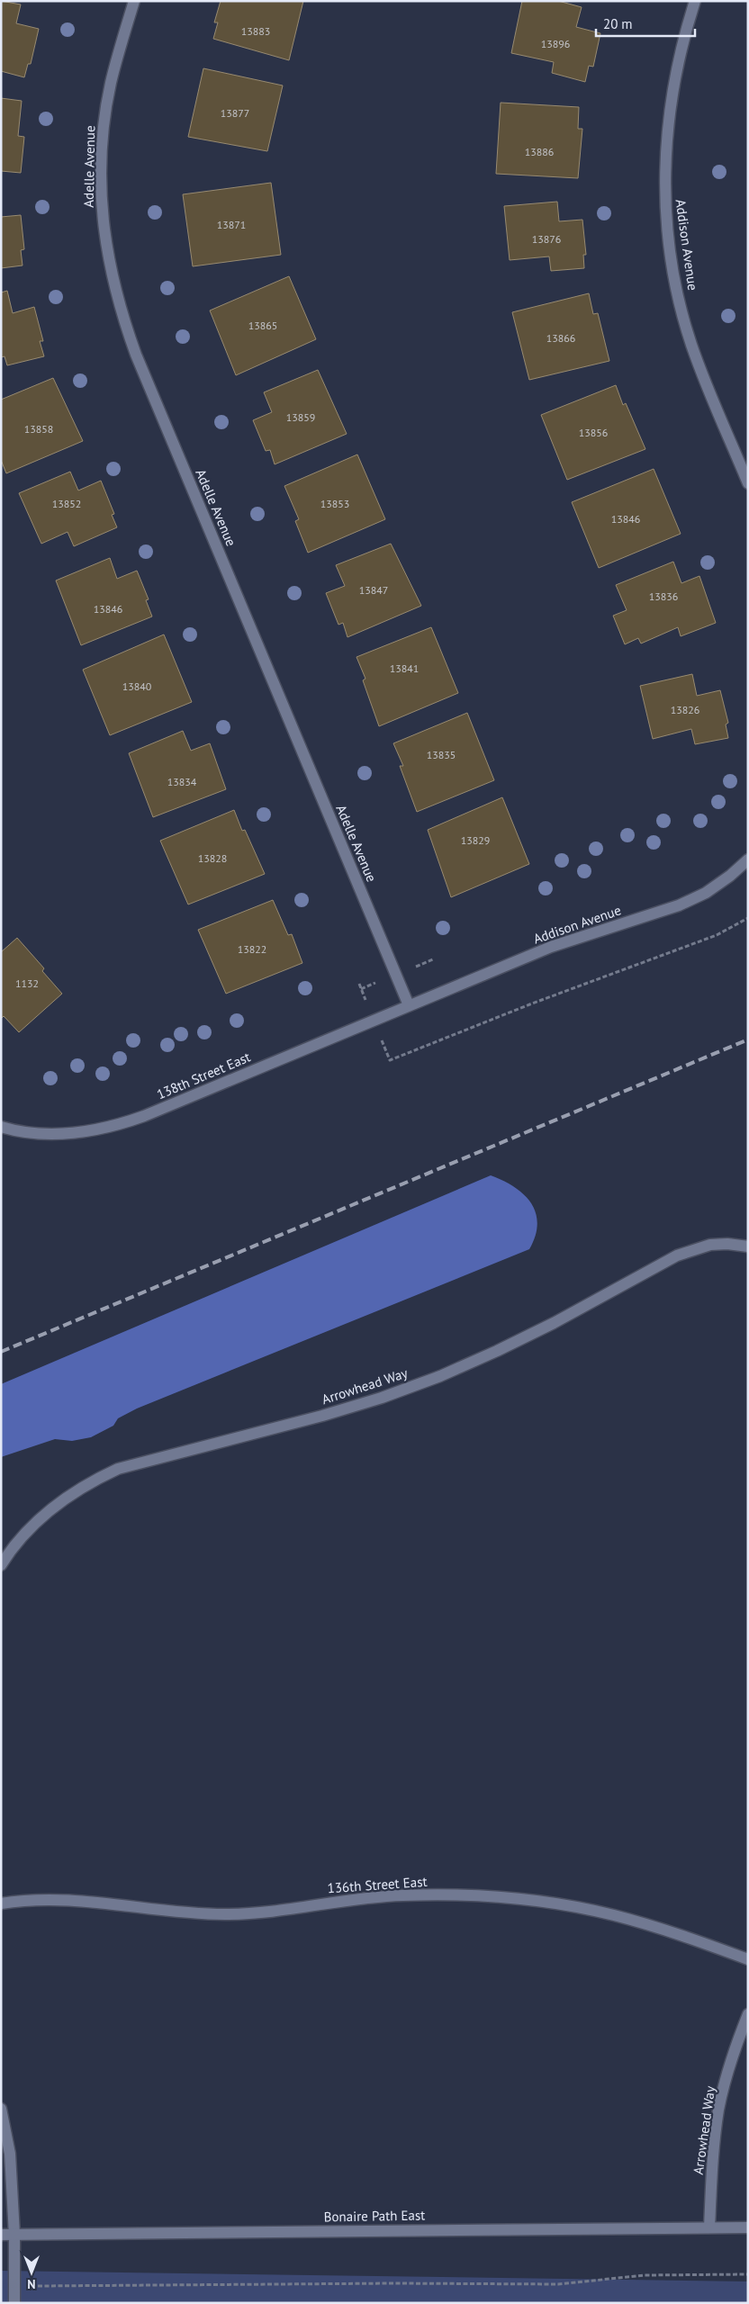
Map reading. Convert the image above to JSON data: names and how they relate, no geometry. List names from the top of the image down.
{
  "streets": {
    "street": [
      "Adelle Avenue",
      "Addison Avenue",
      "138th Street East",
      "Arrowhead Way",
      "136th Street East",
      "Bonaire Path East"
    ]
  },
  "crossings": [
    ["Adelle Avenue", "Addison Avenue"],
    ["Adelle Avenue", "138th Street East"],
    ["Addison Avenue", "138th Street East"],
    ["Arrowhead Way", "Bonaire Path East"]
  ],
  "house_numbers": [
    "13883",
    "13896",
    "13877",
    "13886",
    "13871",
    "13876",
    "13865",
    "13866",
    "13859",
    "13858",
    "13856",
    "13852",
    "13853",
    "13846",
    "13847",
    "13836",
    "13846",
    "13841",
    "13840",
    "13826",
    "13835",
    "13834",
    "13829",
    "13828",
    "13822",
    "1132"
  ],
  "scale_bar": "20 m",
  "north": "bottom"
}
